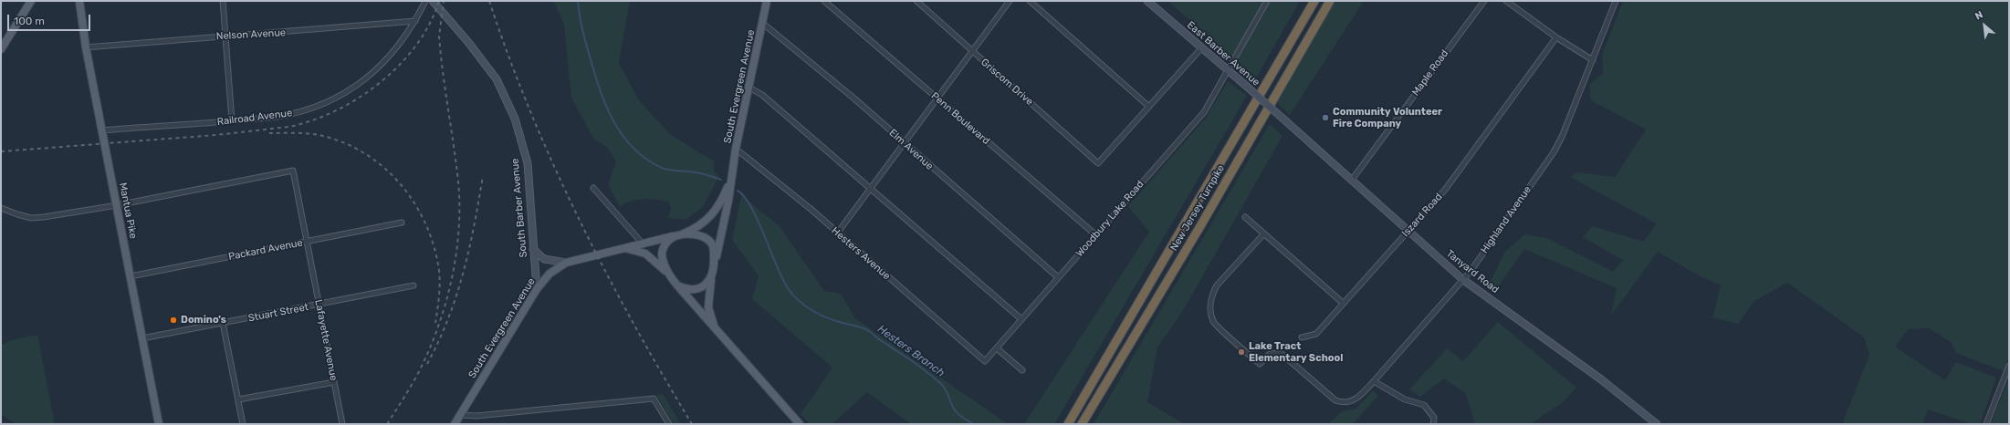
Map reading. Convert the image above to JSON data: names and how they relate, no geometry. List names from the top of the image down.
{
  "streets": {
    "highway": ["New Jersey Turnpike"],
    "main road": ["South Evergreen Avenue", "Mantua Pike"],
    "street": [
      "Nelson Avenue",
      "East Barber Avenue",
      "Maple Road",
      "Griscom Drive",
      "Railroad Avenue",
      "Penn Boulevard",
      "Elm Avenue",
      "South Barber Avenue",
      "Iszard Road",
      "Woodbury Lake Road",
      "Highland Avenue",
      "Packard Avenue",
      "Hesters Avenue",
      "Tanyard Road",
      "Stuart Street",
      "Lafayette Avenue"
    ]
  },
  "crossings": [
    ["Nelson Avenue", "Railroad Avenue"],
    ["Nelson Avenue", "Mantua Pike"],
    ["East Barber Avenue", "Woodbury Lake Road"],
    ["East Barber Avenue", "Tanyard Road"],
    ["Maple Road", "Tanyard Road"],
    ["South Evergreen Avenue", "Elm Avenue"],
    ["South Evergreen Avenue", "South Barber Avenue"],
    ["South Evergreen Avenue", "Hesters Avenue"],
    ["Railroad Avenue", "Mantua Pike"],
    ["Penn Boulevard", "Woodbury Lake Road"],
    ["Elm Avenue", "Woodbury Lake Road"],
    ["Mantua Pike", "Packard Avenue"],
    ["Mantua Pike", "Stuart Street"],
    ["Mantua Pike", "Lafayette Avenue"],
    ["Iszard Road", "Tanyard Road"],
    ["Woodbury Lake Road", "Hesters Avenue"],
    ["Highland Avenue", "Tanyard Road"],
    ["Packard Avenue", "Lafayette Avenue"],
    ["Stuart Street", "Lafayette Avenue"]
  ],
  "water": ["Hesters Branch"],
  "places": ["Community Volunteer Fire Company", "Domino's", "Lake Tract Elementary School"],
  "scale_bar": "100 m",
  "north": "top left"
}
